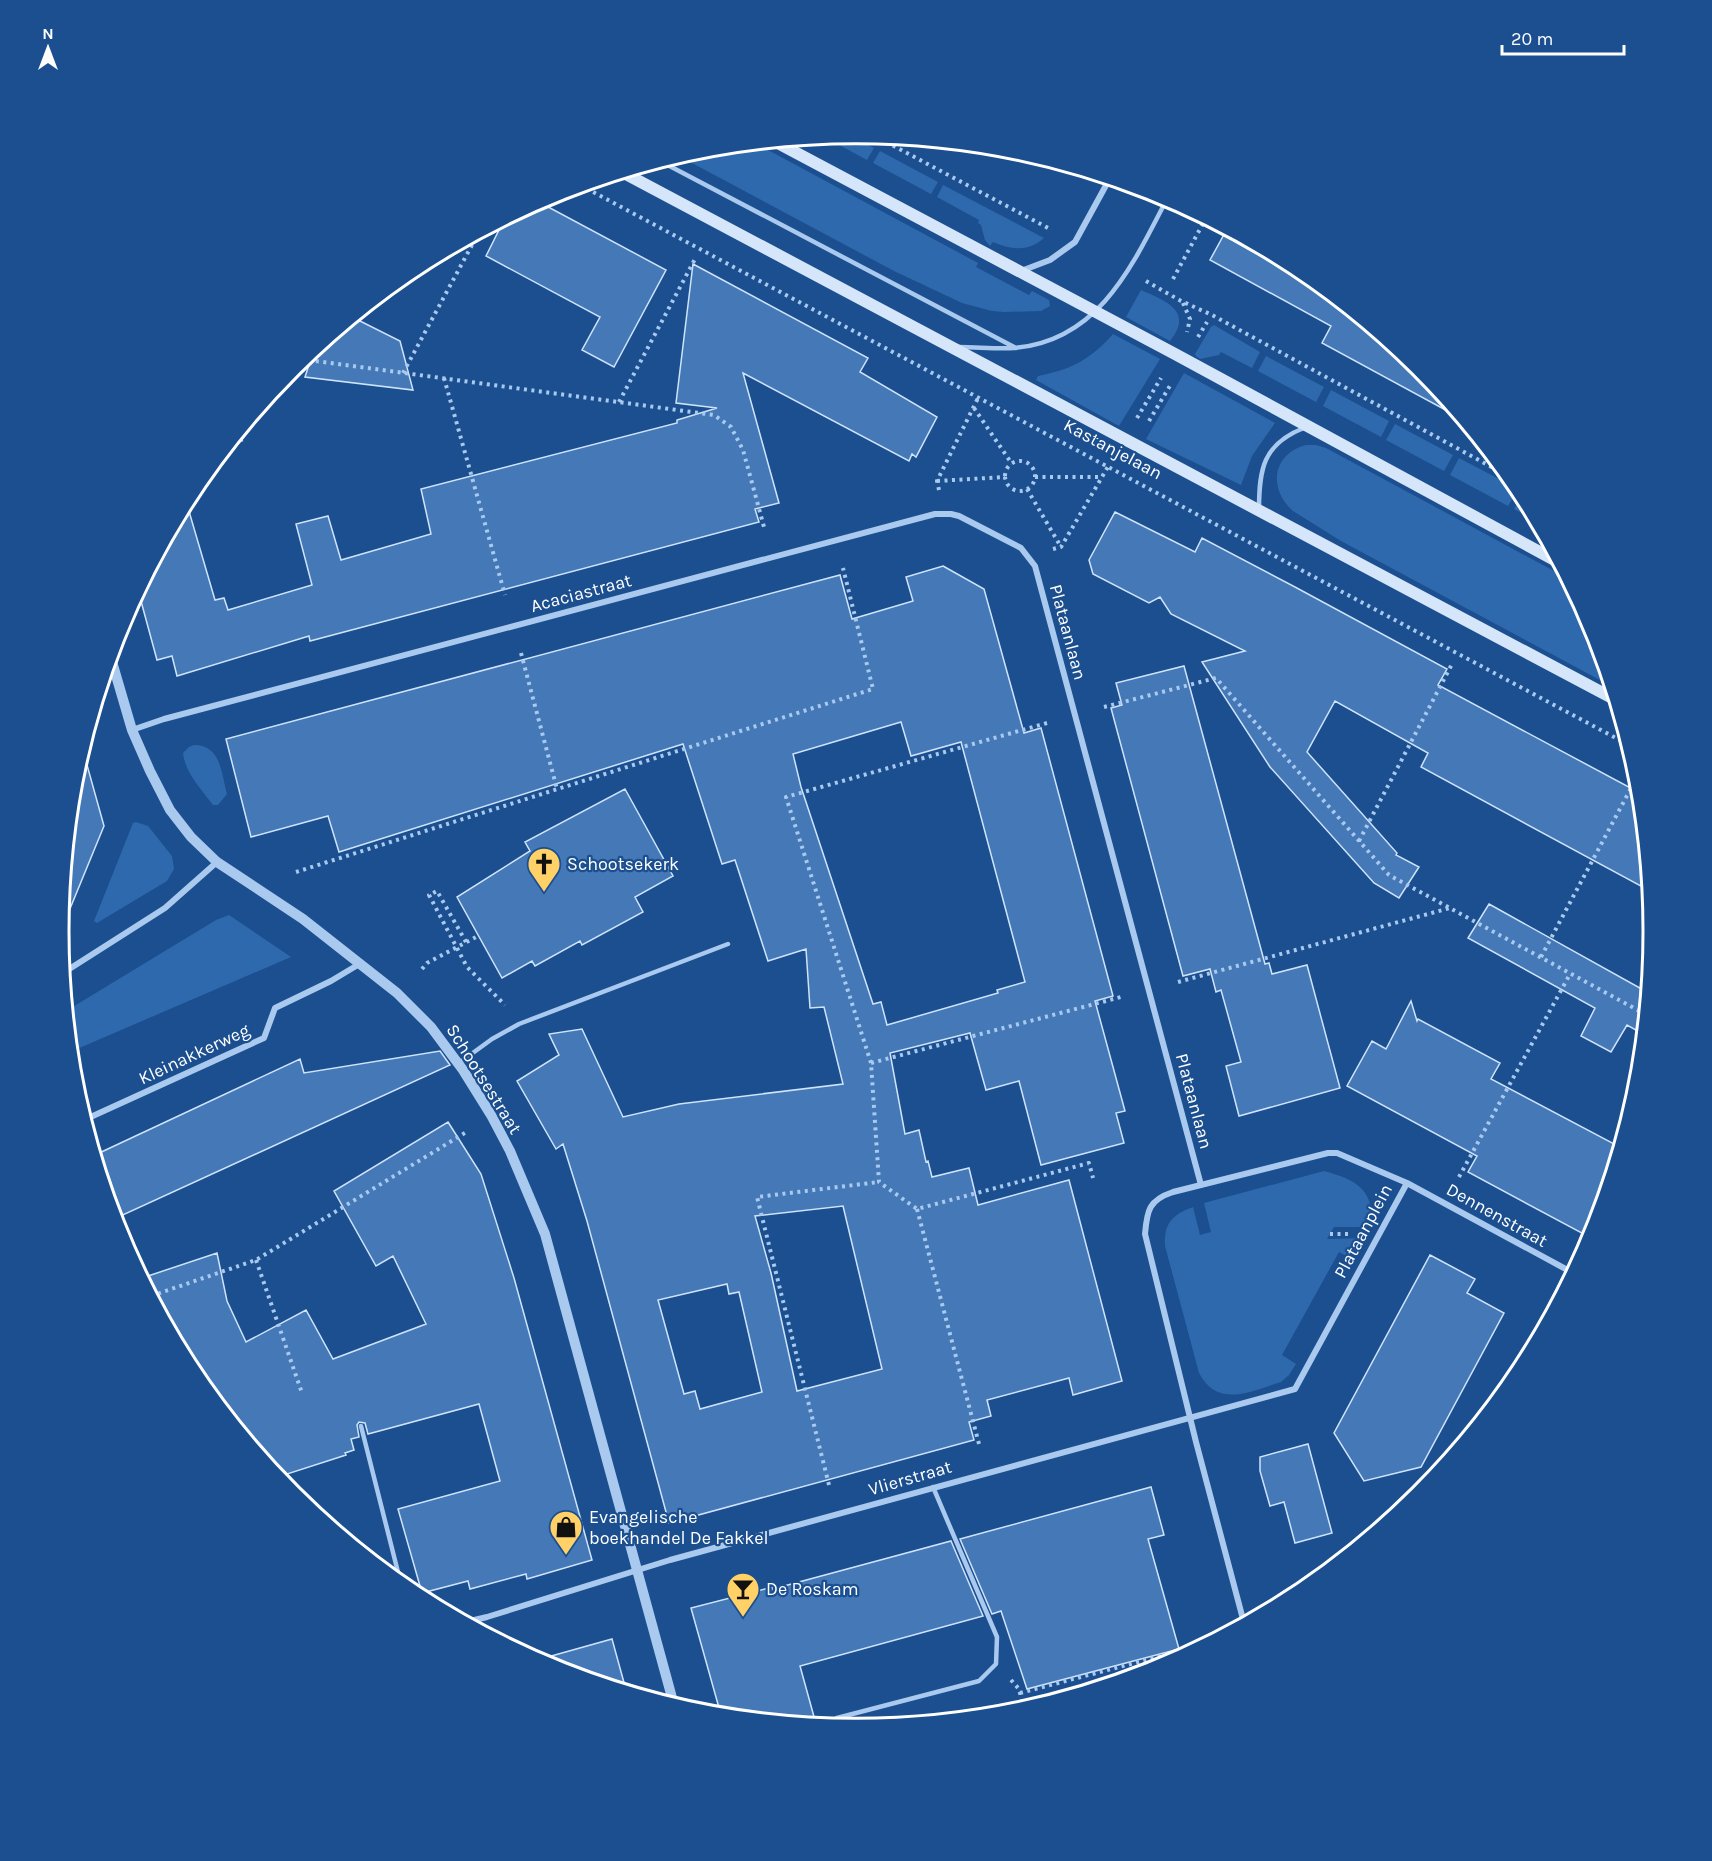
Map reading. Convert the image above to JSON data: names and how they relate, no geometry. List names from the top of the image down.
{
  "streets": {
    "main road": ["Kastanjelaan"],
    "street": [
      "Acaciastraat",
      "Plataanlaan",
      "Kleinakkerweg",
      "Schootsestraat",
      "Dennenstraat",
      "Plataanplein",
      "Vlierstraat"
    ]
  },
  "crossings": [
    ["Acaciastraat", "Plataanlaan"],
    ["Acaciastraat", "Schootsestraat"],
    ["Plataanlaan", "Plataanplein"],
    ["Kleinakkerweg", "Schootsestraat"],
    ["Schootsestraat", "Vlierstraat"],
    ["Dennenstraat", "Plataanplein"],
    ["Plataanplein", "Vlierstraat"]
  ],
  "places": {
    "church": ["Schootsekerk"],
    "shop": ["Evangelische boekhandel De Fakkel"],
    "bar": ["De Roskam"]
  },
  "scale_bar": "20 m",
  "north": "top"
}
